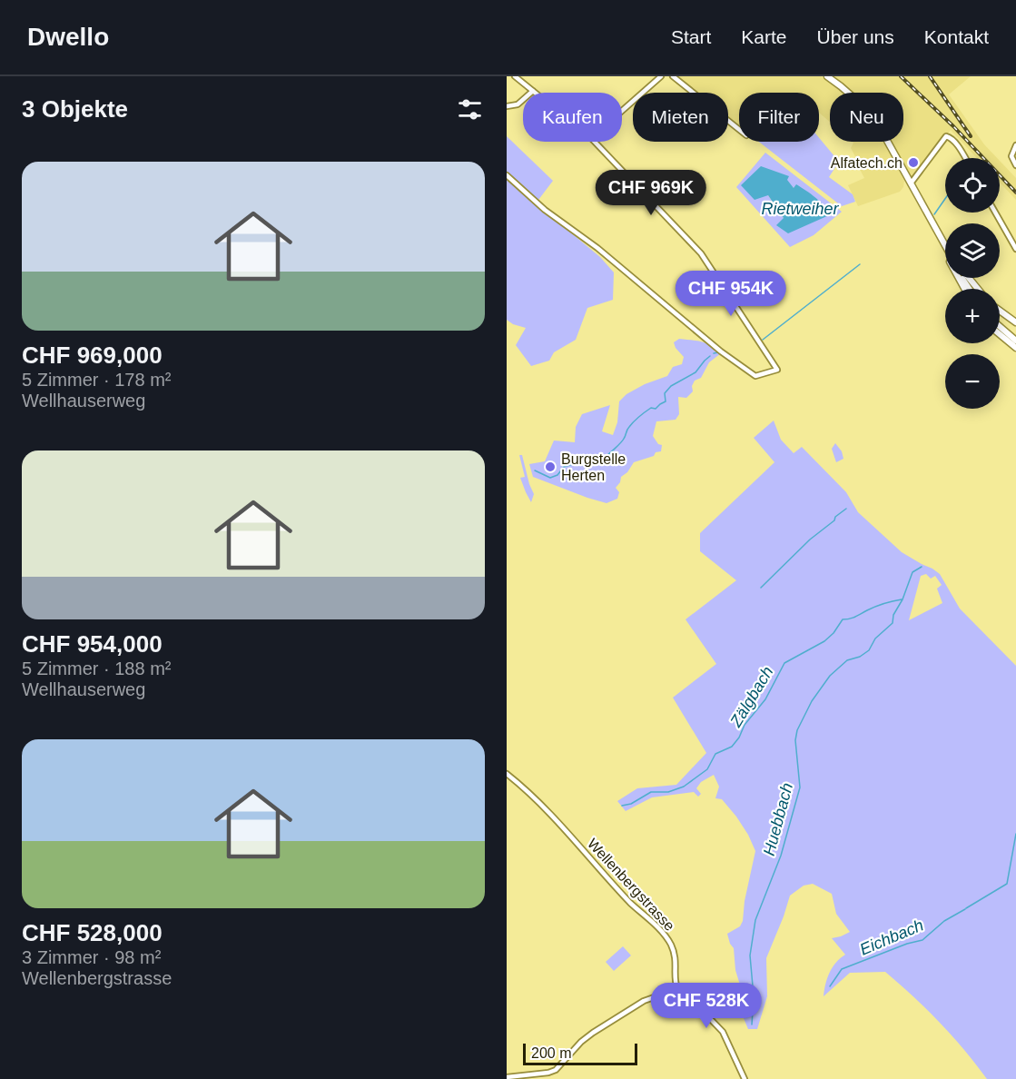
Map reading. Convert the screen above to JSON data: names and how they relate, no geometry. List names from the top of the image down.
{
  "streets": {
    "street": ["Wellenbergstrasse"]
  },
  "water": [
    "Rietweiher",
    "Zälgbach",
    "Huebbach",
    "Eichbach"
  ],
  "places": ["Alfatech.ch", "Burgstelle Herten"],
  "scale_bar": "200 m",
  "page": {
    "header": "Dwello",
    "nav": [
      "Start",
      "Karte",
      "Über uns",
      "Kontakt"
    ],
    "heading": "3 Objekte",
    "chip": [
      "Kaufen",
      "Mieten",
      "Filter",
      "Neu"
    ],
    "list": [
      {
        "name": "CHF 969,000",
        "note": "5 Zimmer · 178 m² · Wellhauserweg"
      },
      {
        "name": "CHF 954,000",
        "note": "5 Zimmer · 188 m² · Wellhauserweg"
      },
      {
        "name": "CHF 528,000",
        "note": "3 Zimmer · 98 m² · Wellenbergstrasse"
      }
    ],
    "map_buttons": ["+", "−"],
    "price": ["CHF 969K", "CHF 954K", "CHF 528K"],
    "scale": "200 m"
  }
}
